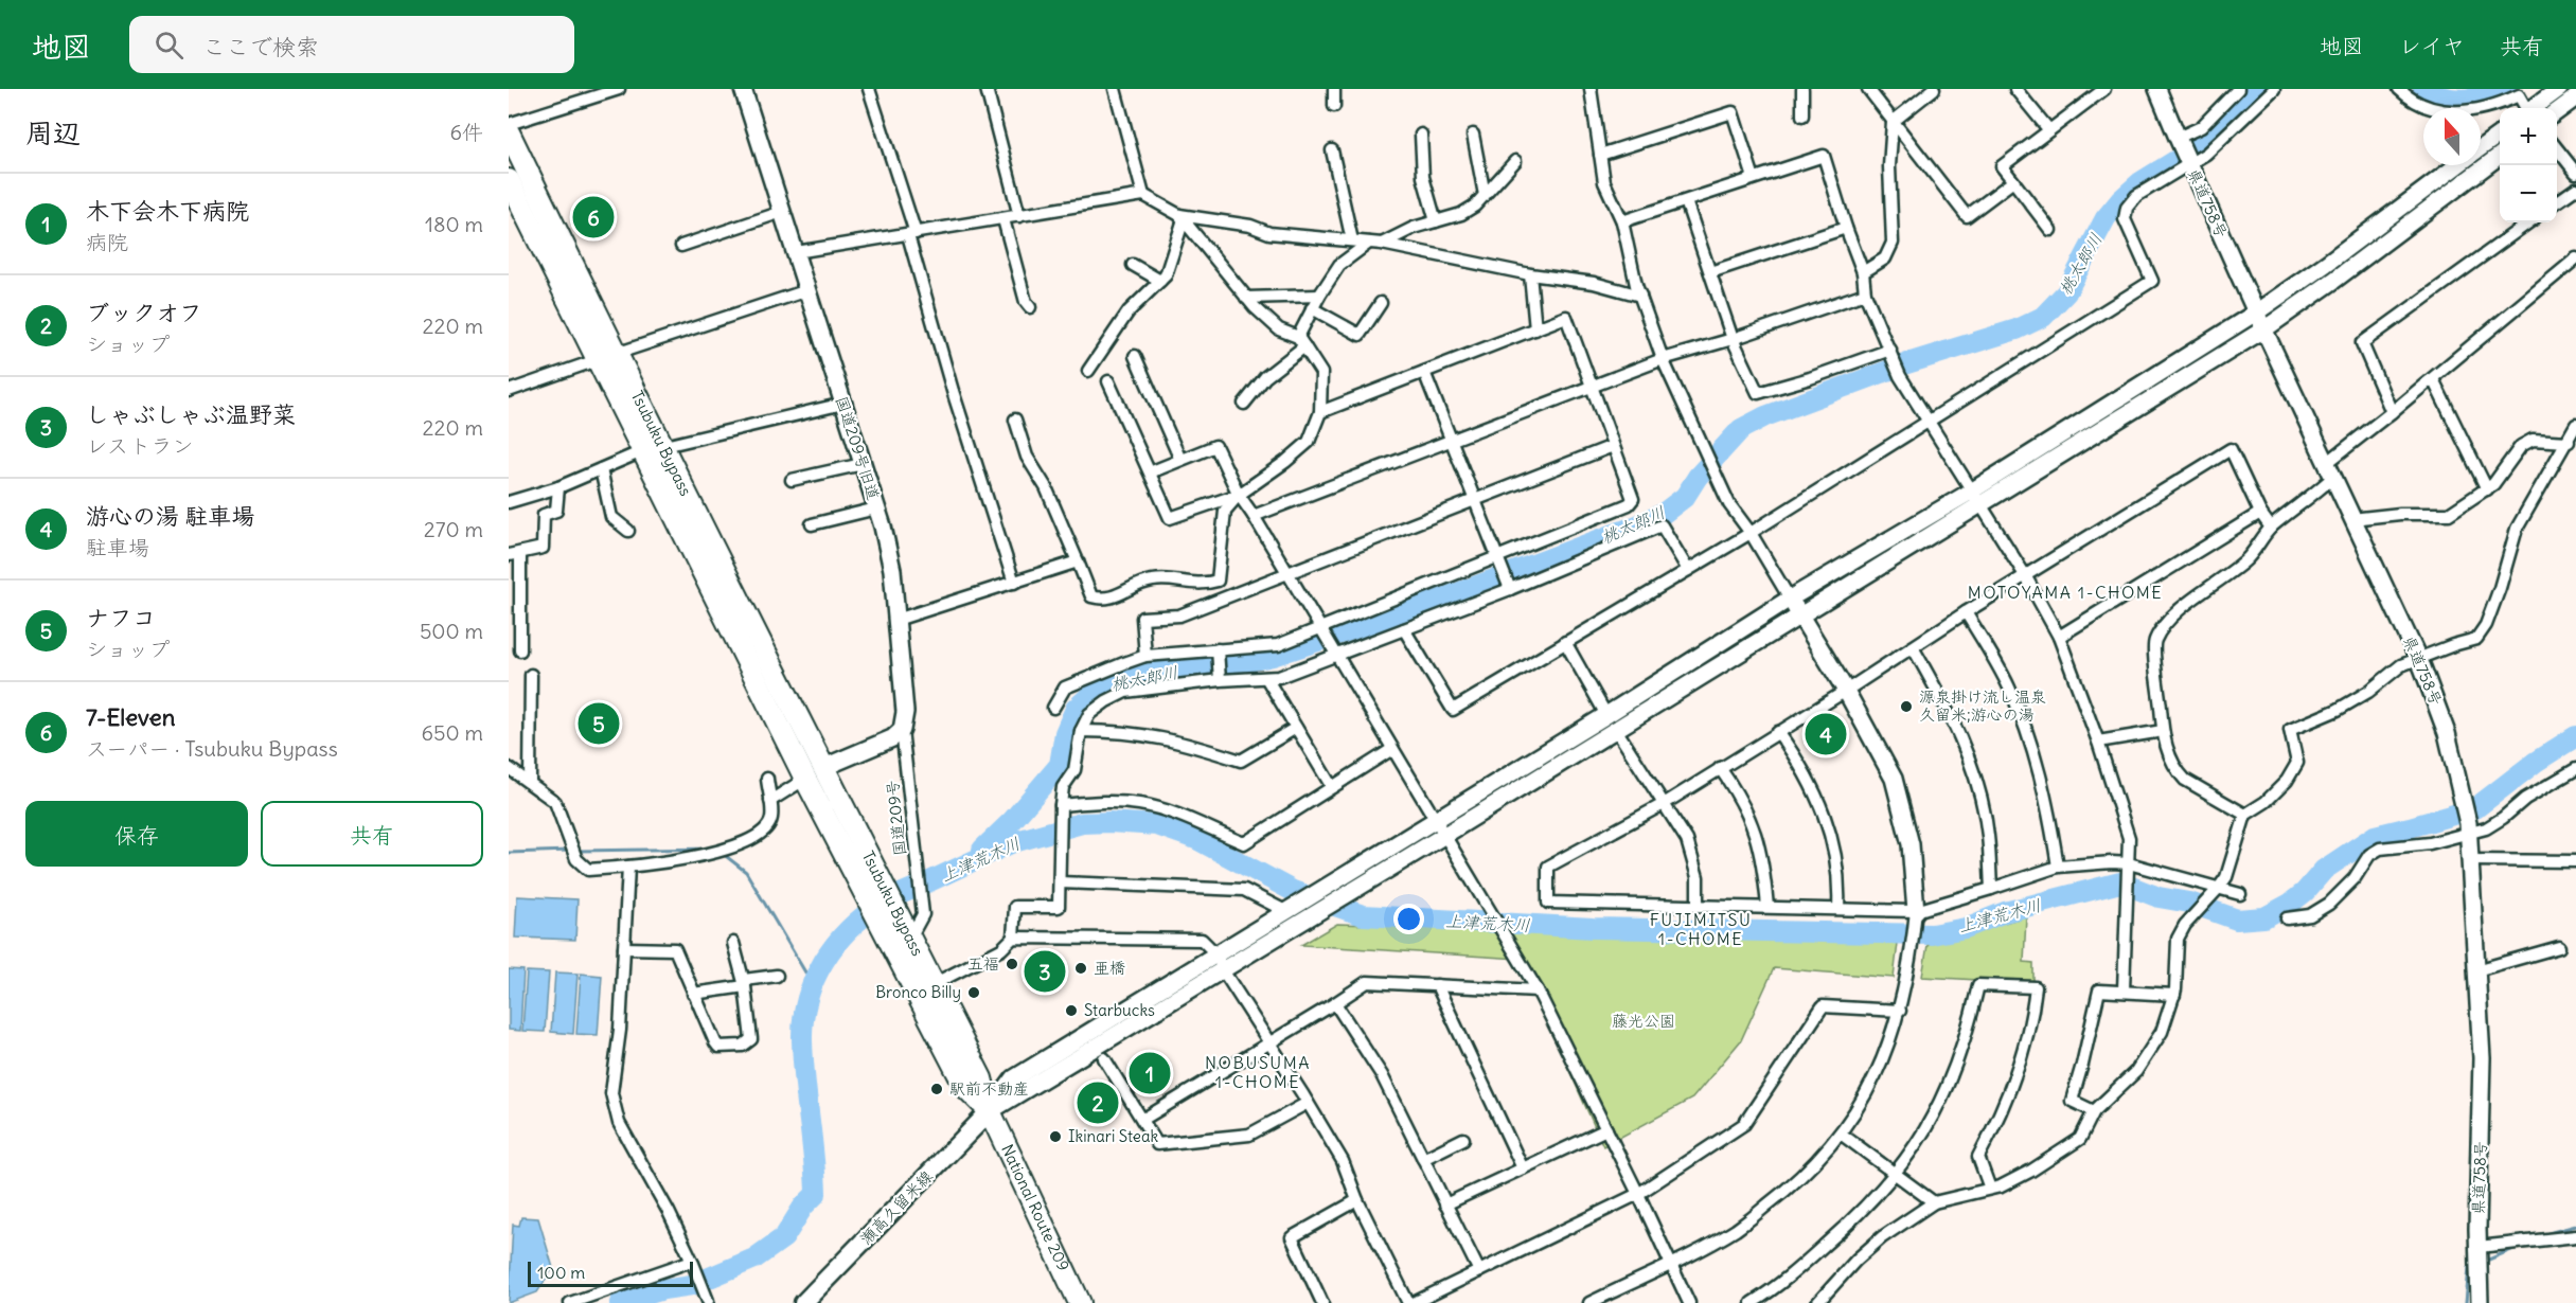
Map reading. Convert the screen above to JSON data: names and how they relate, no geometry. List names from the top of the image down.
{
  "streets": {
    "highway": ["Tsubuku Bypass", "National Route 209"],
    "main road": ["瀬高久留米線"],
    "street": ["県道758号", "国道209号旧道", "国道209号"]
  },
  "crossings": [
    ["Tsubuku Bypass", "国道209号"],
    ["Tsubuku Bypass", "瀬高久留米線"],
    ["Tsubuku Bypass", "National Route 209"],
    ["国道209号旧道", "国道209号"],
    ["瀬高久留米線", "National Route 209"]
  ],
  "districts": ["MOTOYAMA 1-CHOME", "FUJIMITSU 1-CHOME", "NOBUSUMA 1-CHOME"],
  "water": ["桃太郎川", "上津荒木川"],
  "parks": ["藤光公園"],
  "places": [
    "源泉掛け流し温泉 久留米;游心の湯",
    "五福",
    "亜橋",
    "Bronco Billy",
    "Starbucks",
    "駅前不動産",
    "Ikinari Steak"
  ],
  "scale_bar": "100 m",
  "north": "top",
  "page": {
    "header": "地図",
    "search": "ここで検索",
    "nav": ["地図", "レイヤ", "共有"],
    "heading": ["周辺", "6件"],
    "map_buttons": ["+", "−"],
    "list": [
      {
        "mark": "1",
        "name": "木下会木下病院",
        "note": "病院",
        "value": "180 m"
      },
      {
        "mark": "2",
        "name": "ブックオフ",
        "note": "ショップ",
        "value": "220 m"
      },
      {
        "mark": "3",
        "name": "しゃぶしゃぶ温野菜",
        "note": "レストラン",
        "value": "220 m"
      },
      {
        "mark": "4",
        "name": "游心の湯 駐車場",
        "note": "駐車場",
        "value": "270 m"
      },
      {
        "mark": "5",
        "name": "ナフコ",
        "note": "ショップ",
        "value": "500 m"
      },
      {
        "mark": "6",
        "name": "7-Eleven",
        "note": "スーパー · Tsubuku Bypass",
        "value": "650 m"
      }
    ],
    "pins": [
      "6",
      "5",
      "4",
      "3",
      "1",
      "2"
    ],
    "buttons": ["保存", "共有"],
    "scale": "100 m"
  }
}
